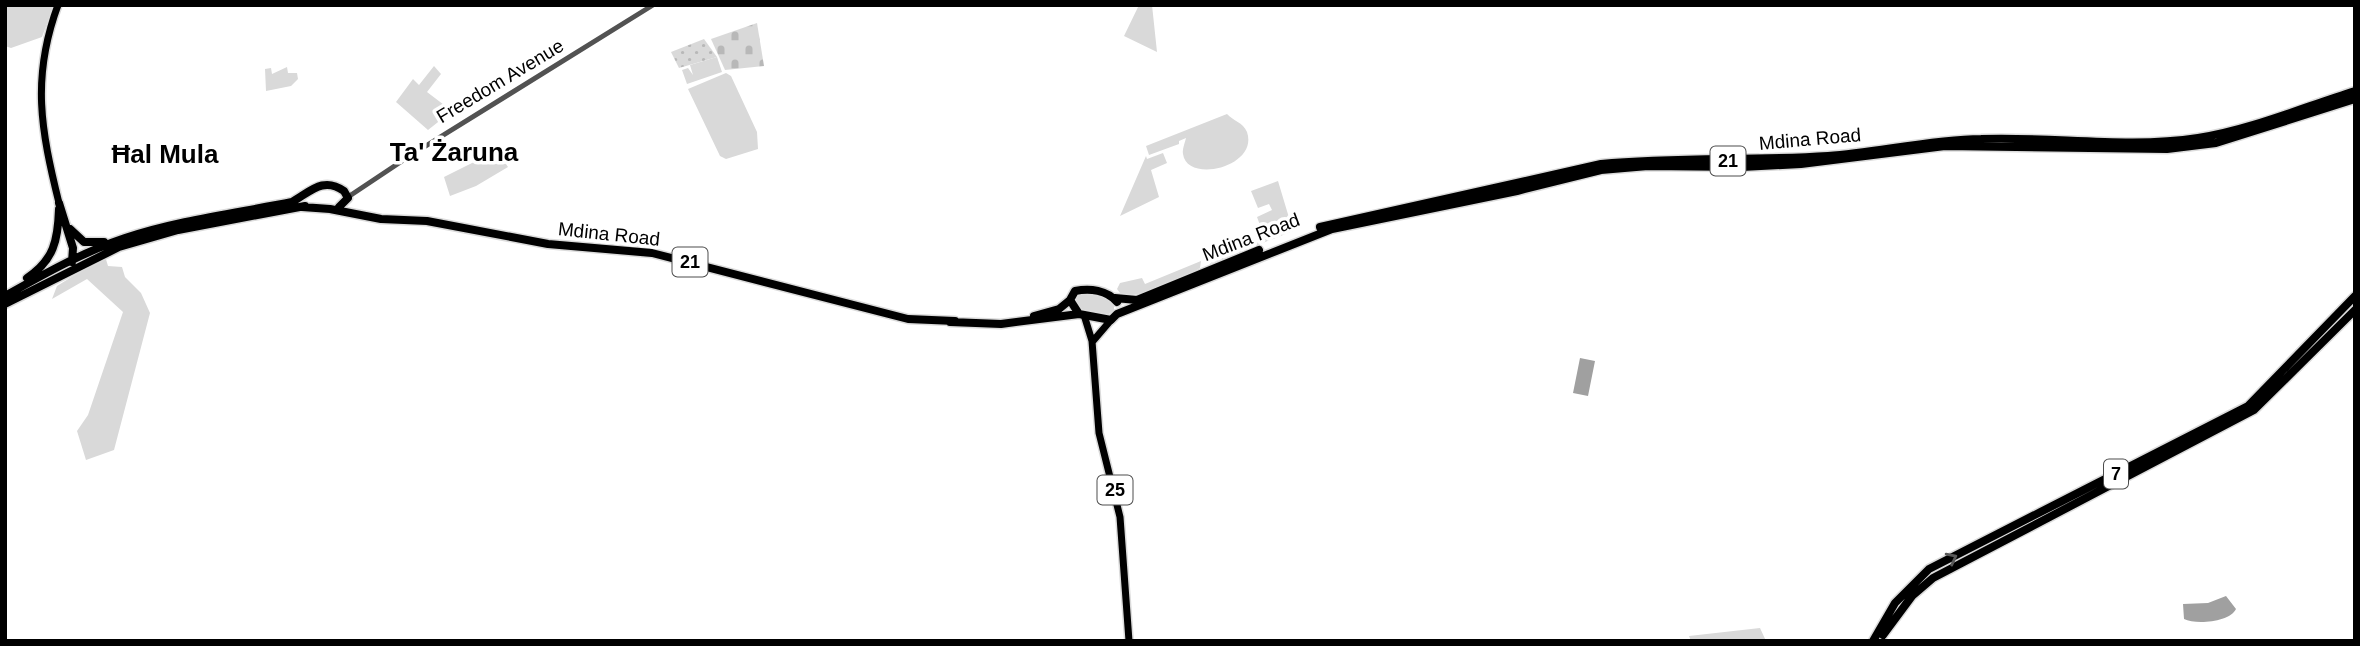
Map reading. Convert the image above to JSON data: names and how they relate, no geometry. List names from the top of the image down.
{
  "streets": {
    "highway": ["Mdina Road", "21", "7"],
    "main road": ["25"],
    "street": ["Freedom Avenue"]
  },
  "crossings": [
    ["Freedom Avenue", "Mdina Road"],
    ["Mdina Road", "25"]
  ],
  "districts": ["Ta' Żaruna", "Ħal Mula"]
}
